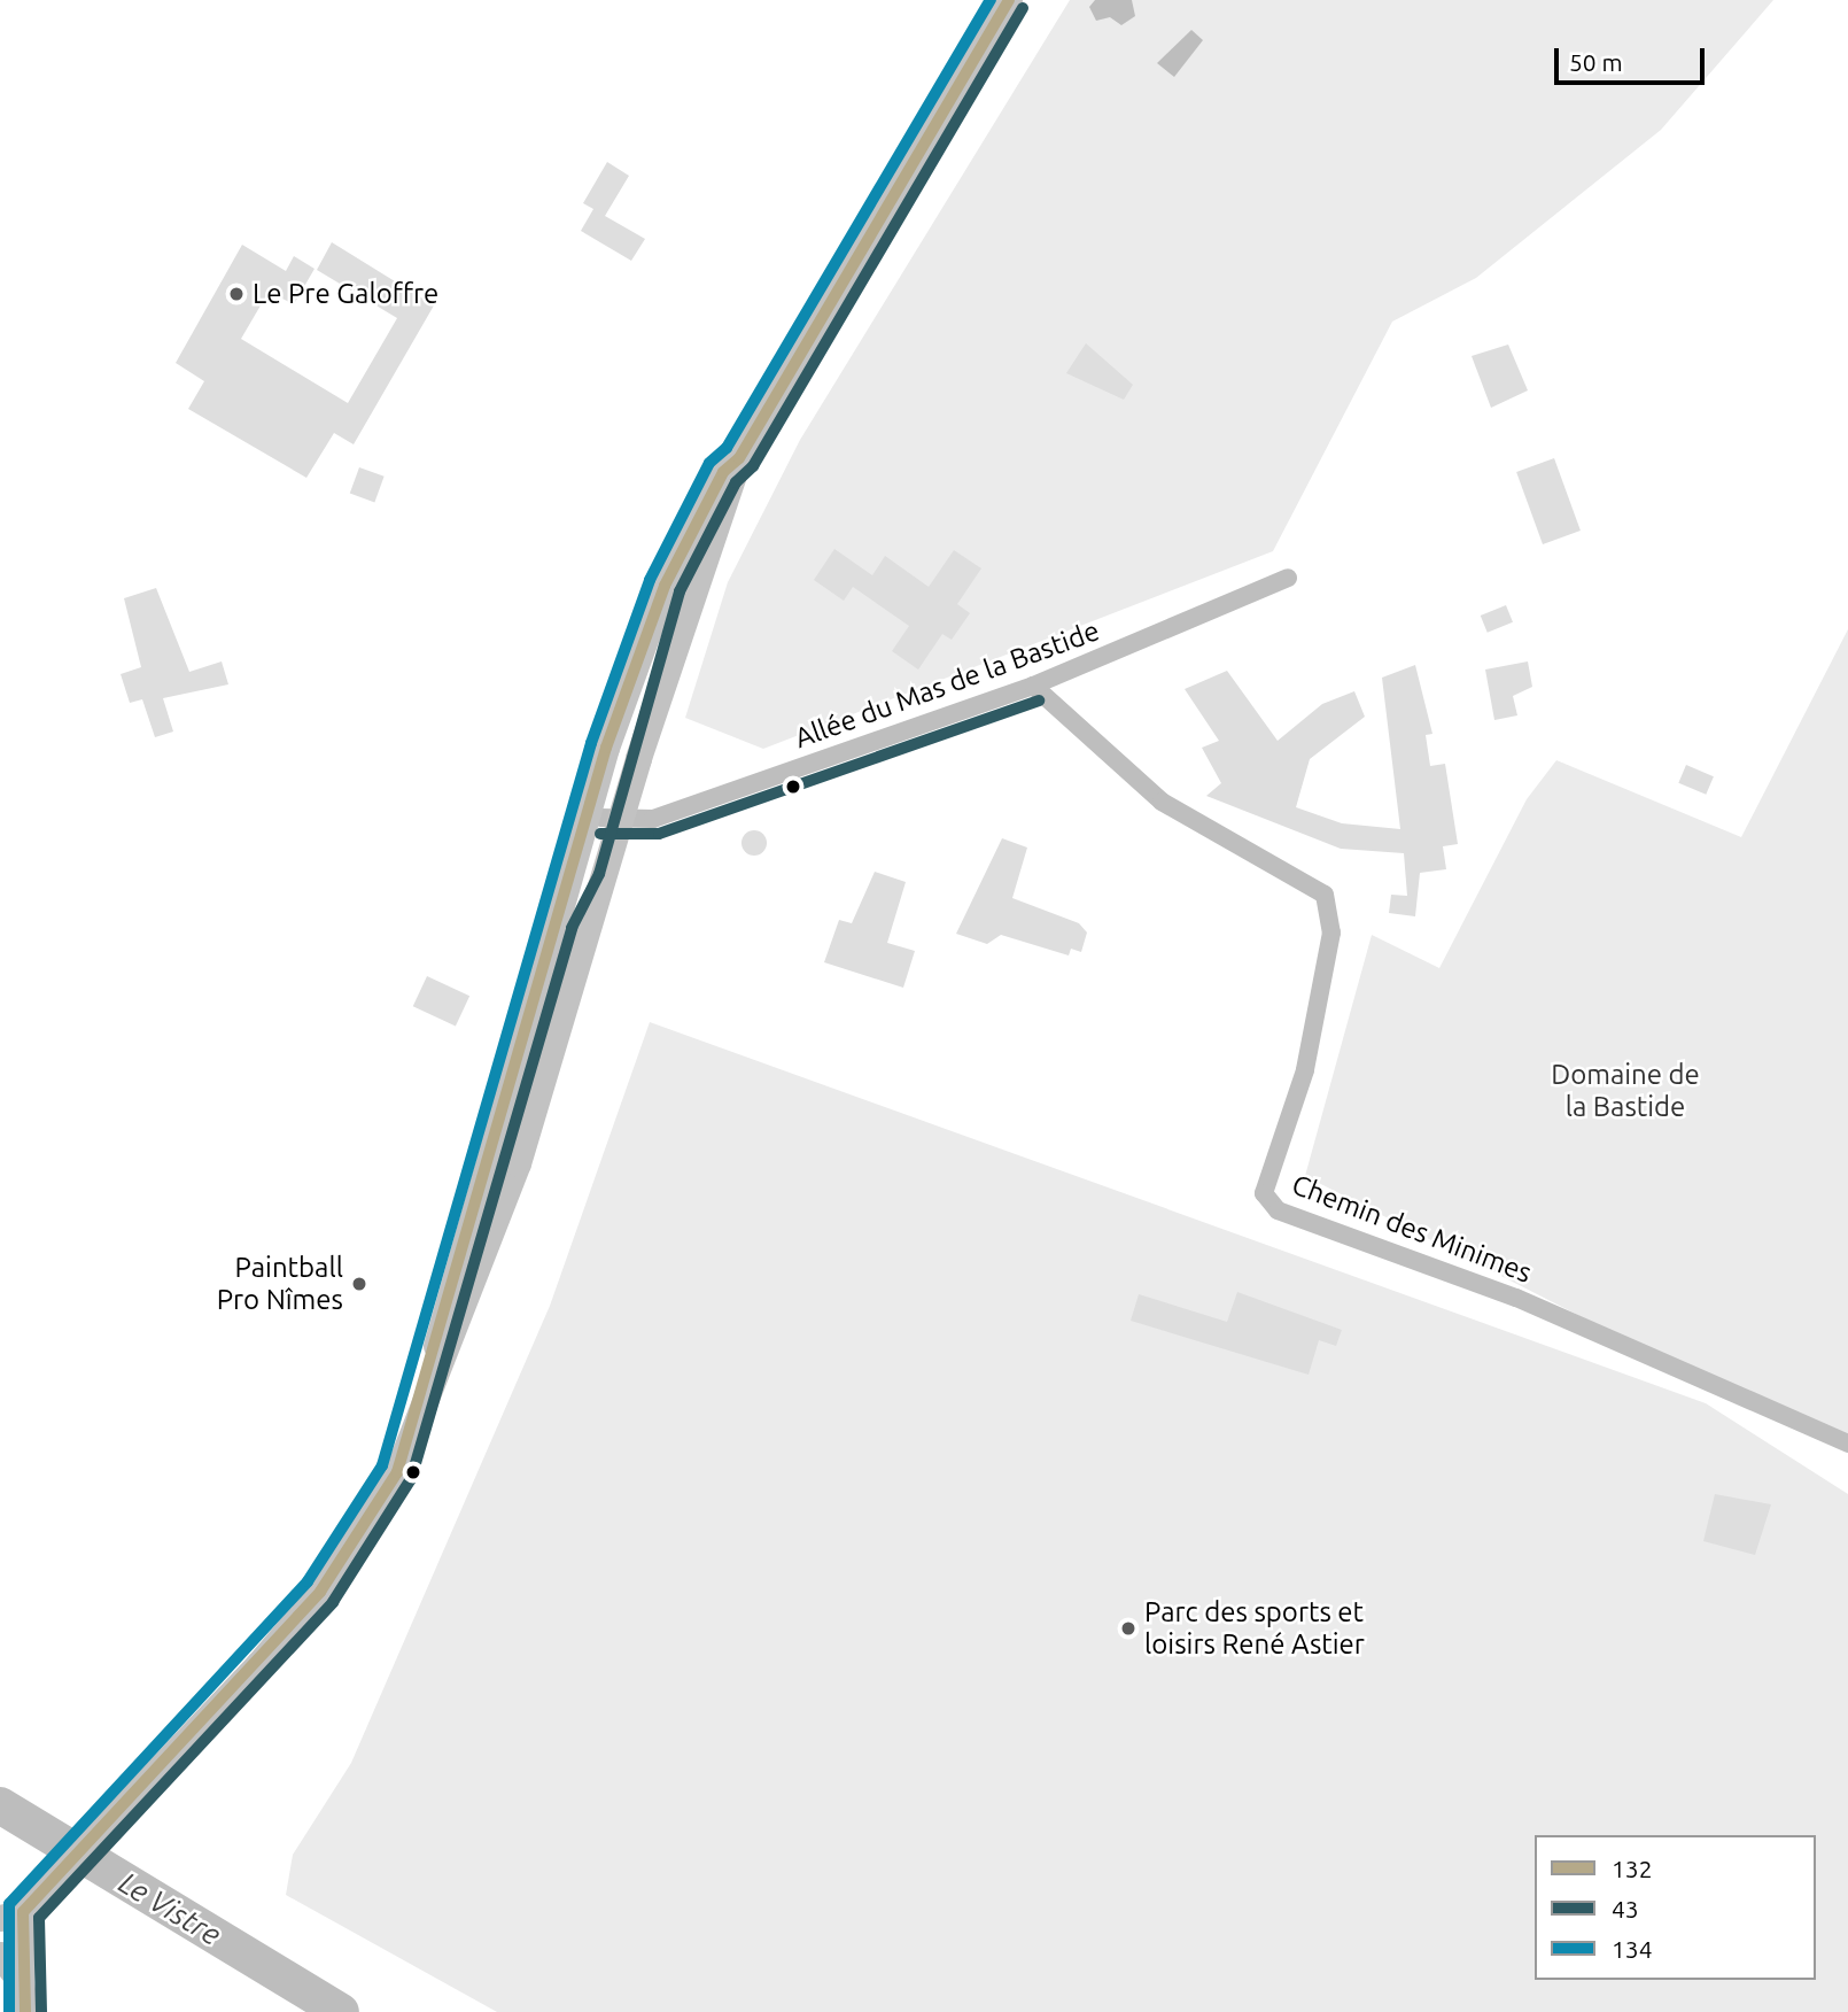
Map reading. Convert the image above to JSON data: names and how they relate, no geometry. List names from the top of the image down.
{
  "streets": {
    "street": ["Allée du Mas de la Bastide", "Chemin des Minimes"]
  },
  "crossings": [
    ["Allée du Mas de la Bastide", "Chemin des Minimes"]
  ],
  "water": ["Le Vistre"],
  "parks": ["Domaine de la Bastide"],
  "places": ["Le Pre Galoffre", "Paintball Pro Nîmes", "Parc des sports et loisirs René Astier"],
  "lines": ["transit line 132", "transit line 134", "transit line 43"],
  "legend": ["132", "43", "134"],
  "scale_bar": "50 m"
}
